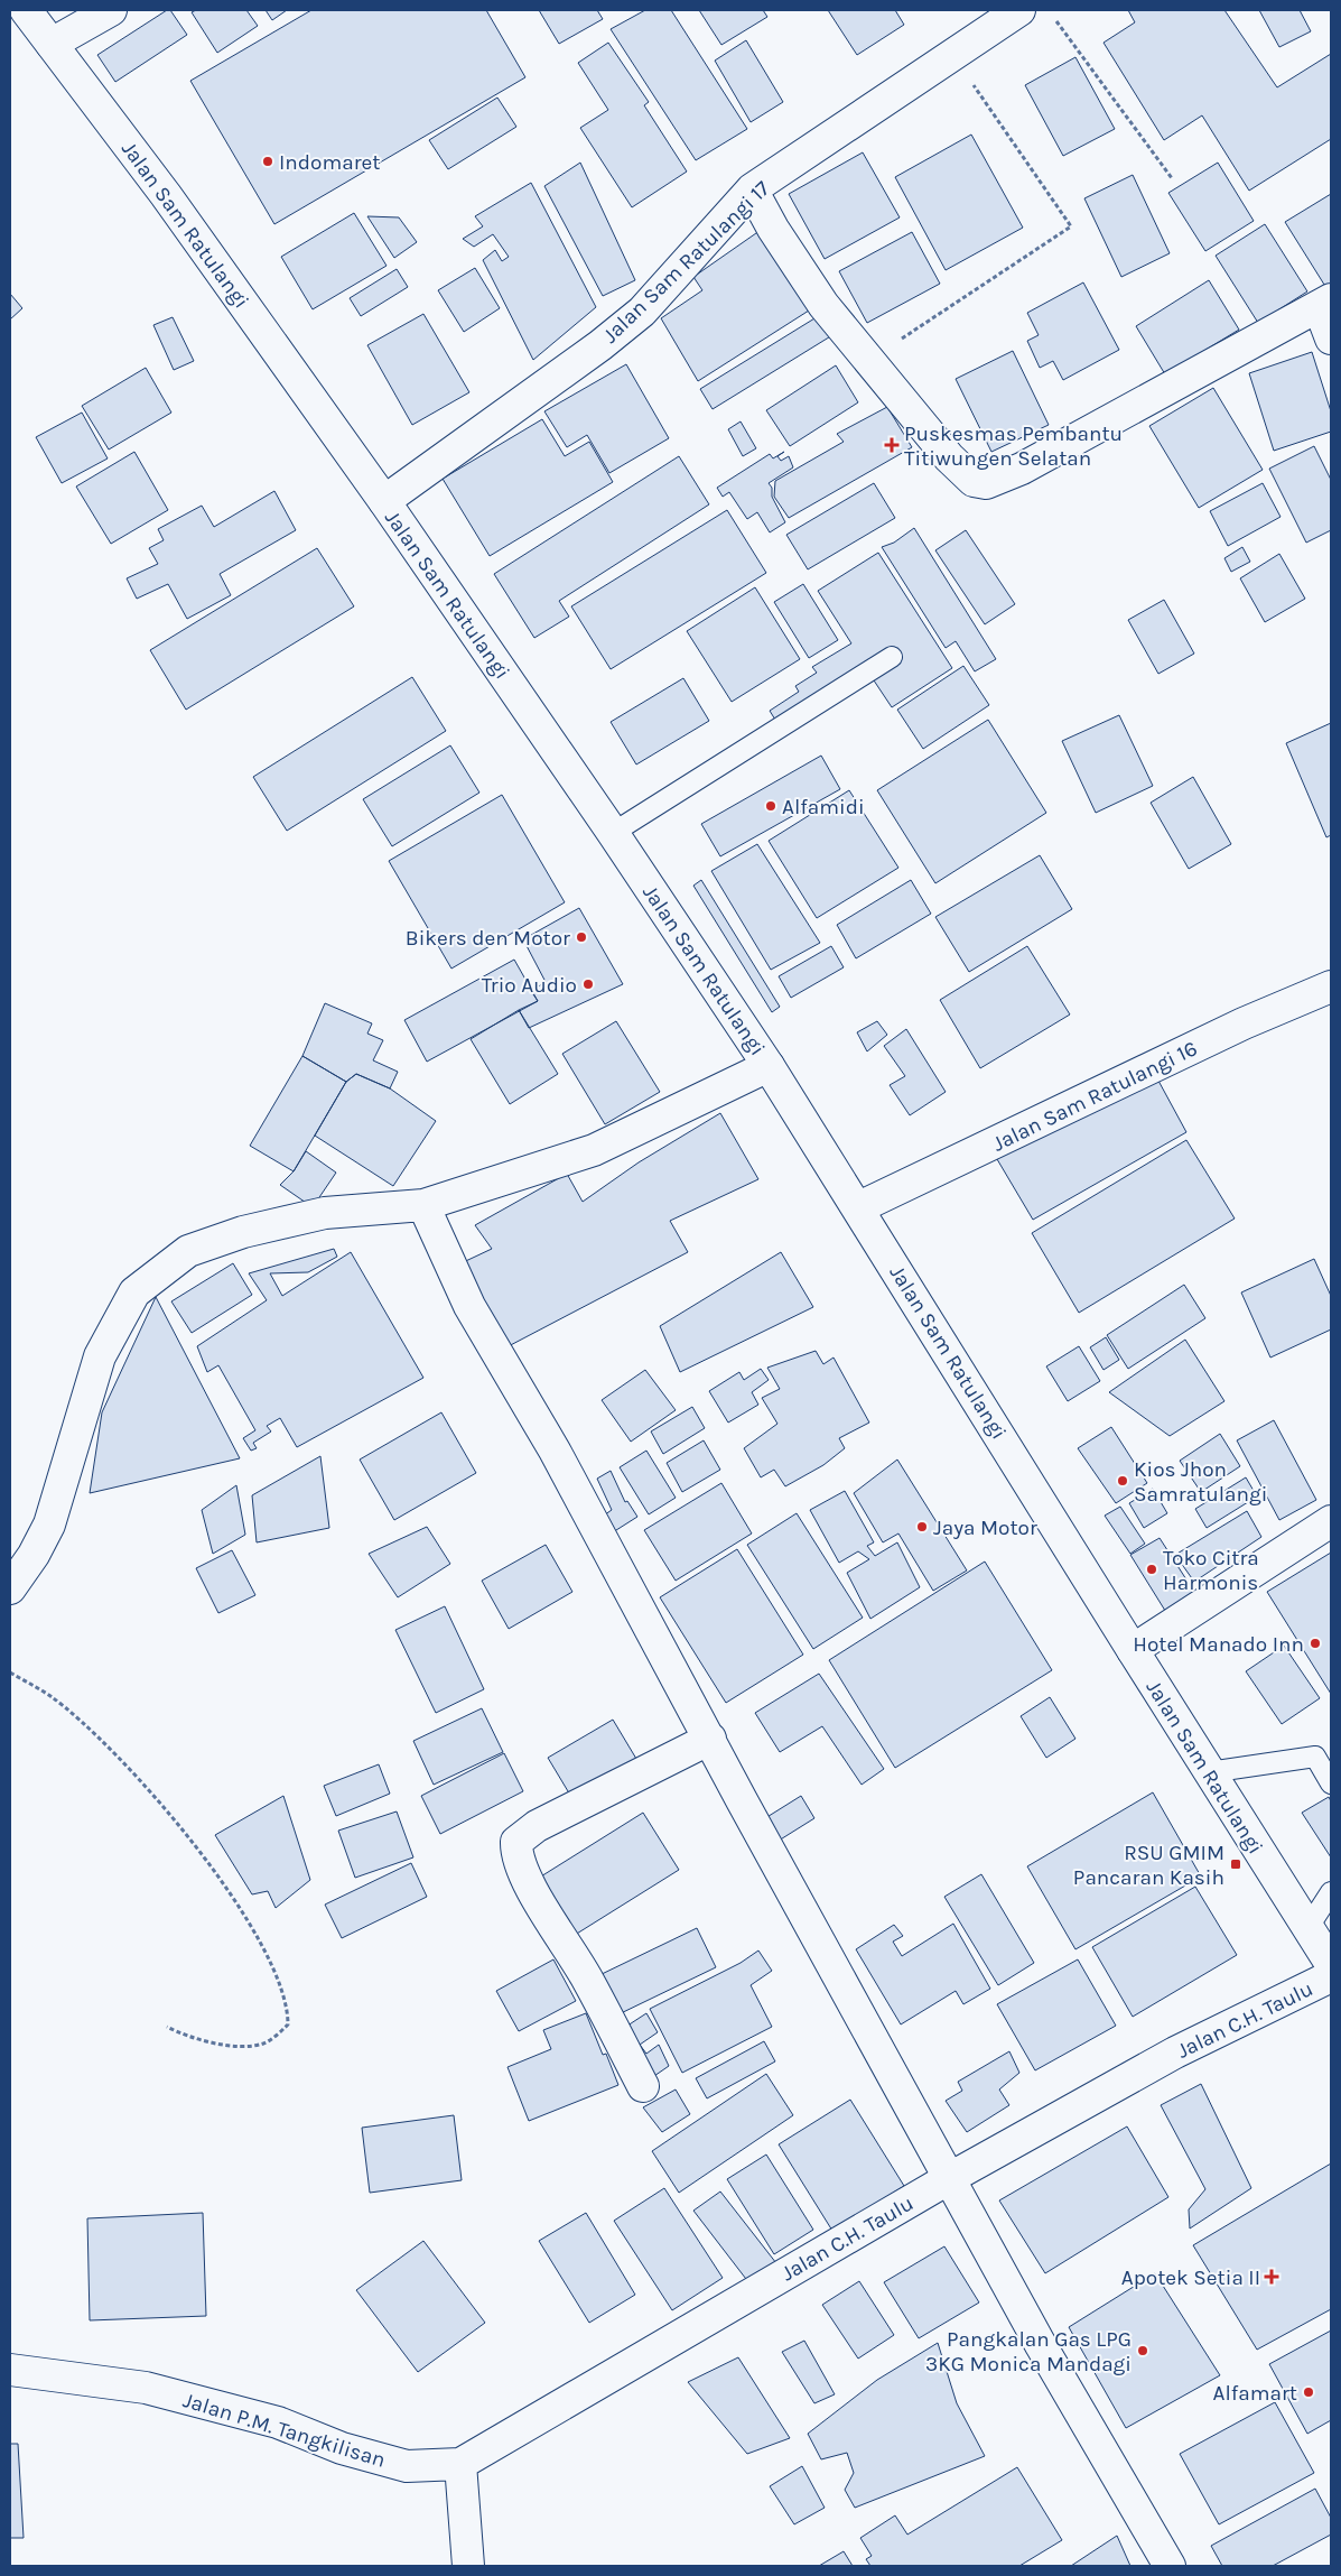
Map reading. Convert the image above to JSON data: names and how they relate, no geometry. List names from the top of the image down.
{
  "streets": {
    "street": [
      "Jalan Sam Ratulangi",
      "Jalan Sam Ratulangi 17",
      "Jalan Sam Ratulangi 16",
      "Jalan C.H. Taulu",
      "Jalan P.M. Tangkilisan"
    ]
  },
  "crossings": [
    ["Jalan Sam Ratulangi", "Jalan Sam Ratulangi 17"],
    ["Jalan Sam Ratulangi", "Jalan Sam Ratulangi 16"],
    ["Jalan C.H. Taulu", "Jalan P.M. Tangkilisan"]
  ],
  "places": {
    "other": [
      "Indomaret",
      "Alfamidi",
      "Bikers den Motor",
      "Trio Audio",
      "Kios Jhon Samratulangi",
      "Jaya Motor",
      "Toko Citra Harmonis",
      "Hotel Manado Inn",
      "Pangkalan Gas LPG 3KG Monica Mandagi",
      "Alfamart"
    ],
    "health": ["Puskesmas Pembantu Titiwungen Selatan", "Apotek Setia II"],
    "transit": ["RSU GMIM Pancaran Kasih"]
  }
}
